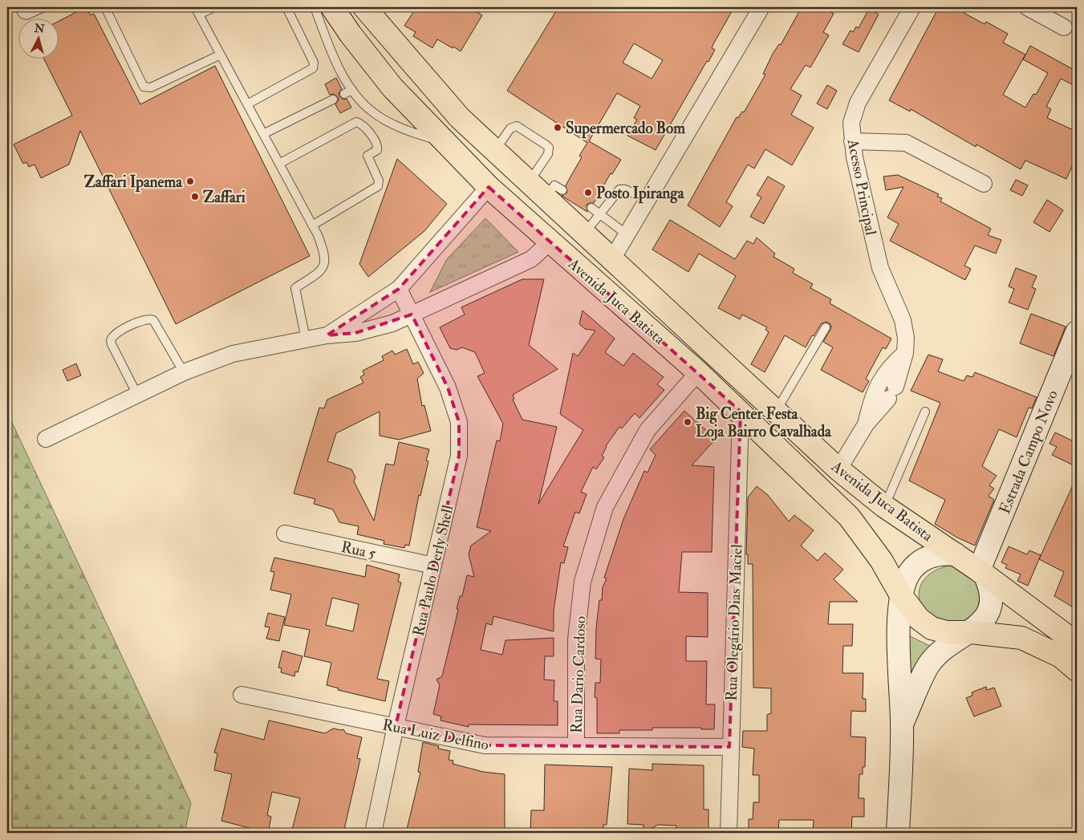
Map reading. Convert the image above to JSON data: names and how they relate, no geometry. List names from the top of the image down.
{
  "streets": {
    "main road": ["Avenida Juca Batista", "Estrada Campo Novo"],
    "street": [
      "Acesso Principal",
      "Rua 5",
      "Rua Paulo Derly Shell",
      "Rua Olegário Dias Maciel",
      "Rua Dario Cardoso",
      "Rua Luiz Delfino"
    ]
  },
  "crossings": [
    ["Acesso Principal", "Avenida Juca Batista"],
    ["Avenida Juca Batista", "Estrada Campo Novo"],
    ["Avenida Juca Batista", "Rua Olegário Dias Maciel"],
    ["Avenida Juca Batista", "Rua Dario Cardoso"],
    ["Rua 5", "Rua Paulo Derly Shell"],
    ["Rua Paulo Derly Shell", "Rua Luiz Delfino"],
    ["Rua Olegário Dias Maciel", "Rua Luiz Delfino"],
    ["Rua Dario Cardoso", "Rua Luiz Delfino"]
  ],
  "places": [
    "Supermercado Bom",
    "Zaffari Ipanema",
    "Posto Ipiranga",
    "Zaffari",
    "Big Center Festa Loja Bairro Cavalhada"
  ],
  "north": "top"
}
